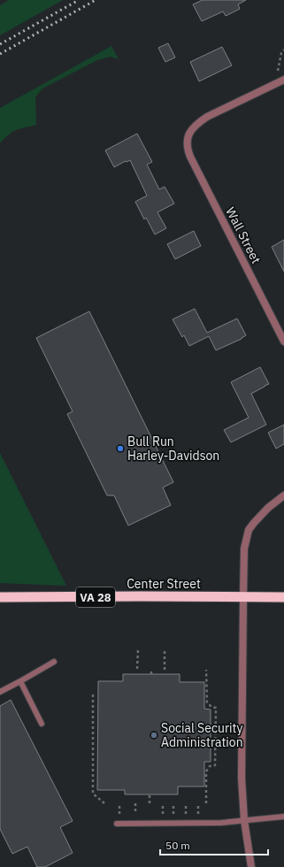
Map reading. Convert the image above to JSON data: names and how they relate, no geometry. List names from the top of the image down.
{
  "streets": {
    "highway": ["Center Street", "VA 28"],
    "street": ["Wall Street"]
  },
  "places": ["Bull Run Harley-Davidson", "Social Security Administration"],
  "scale_bar": "50 m"
}
